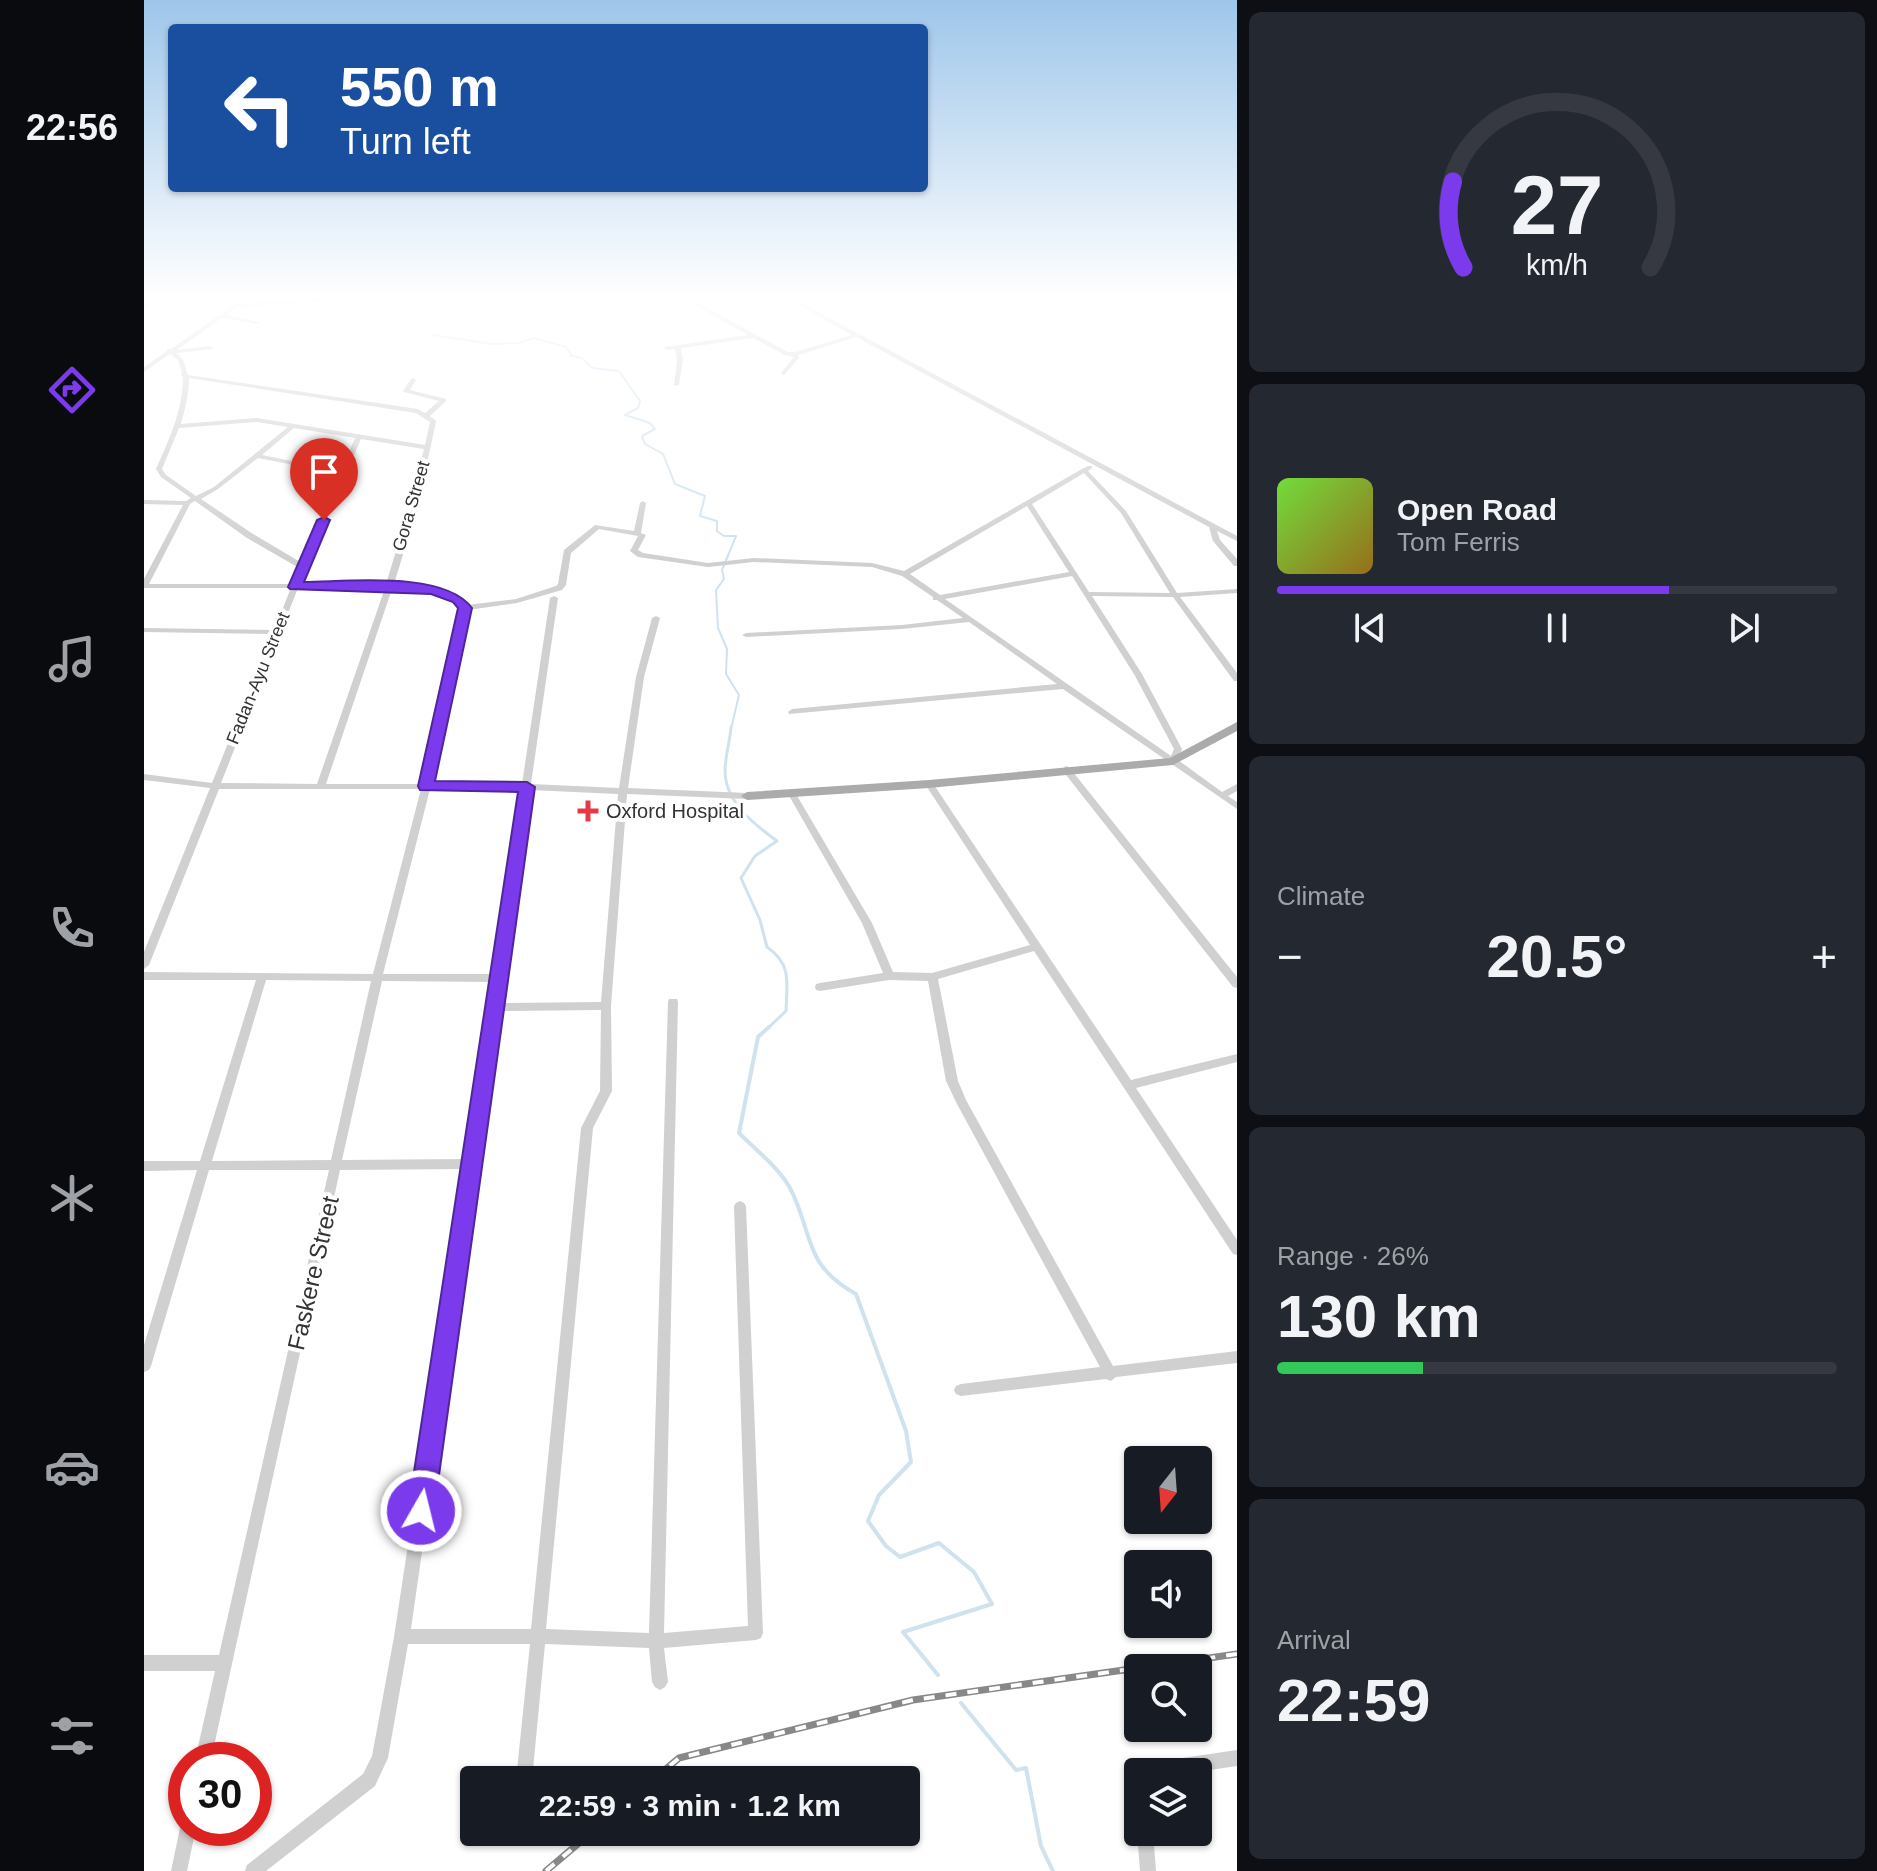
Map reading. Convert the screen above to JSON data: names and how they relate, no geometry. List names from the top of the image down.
{
  "streets": {
    "street": ["Gora Street", "Fadan-Ayu Street", "Faskere Street"]
  },
  "places": {
    "health": ["Oxford Hospital"]
  },
  "north": "bottom",
  "page": {
    "tabs": "22:56",
    "turn": ["550 m", "Turn left"],
    "song": ["Open Road", "Tom Ferris"],
    "tile": [
      "Climate",
      ["Range · 26%", "130 km"],
      ["Arrival", "22:59"]
    ],
    "heat": ["−", "20.5°", "+"],
    "limit": "30",
    "trip": "22:59 · 3 min · 1.2 km",
    "gauge": ["27", "km/h"]
  }
}
